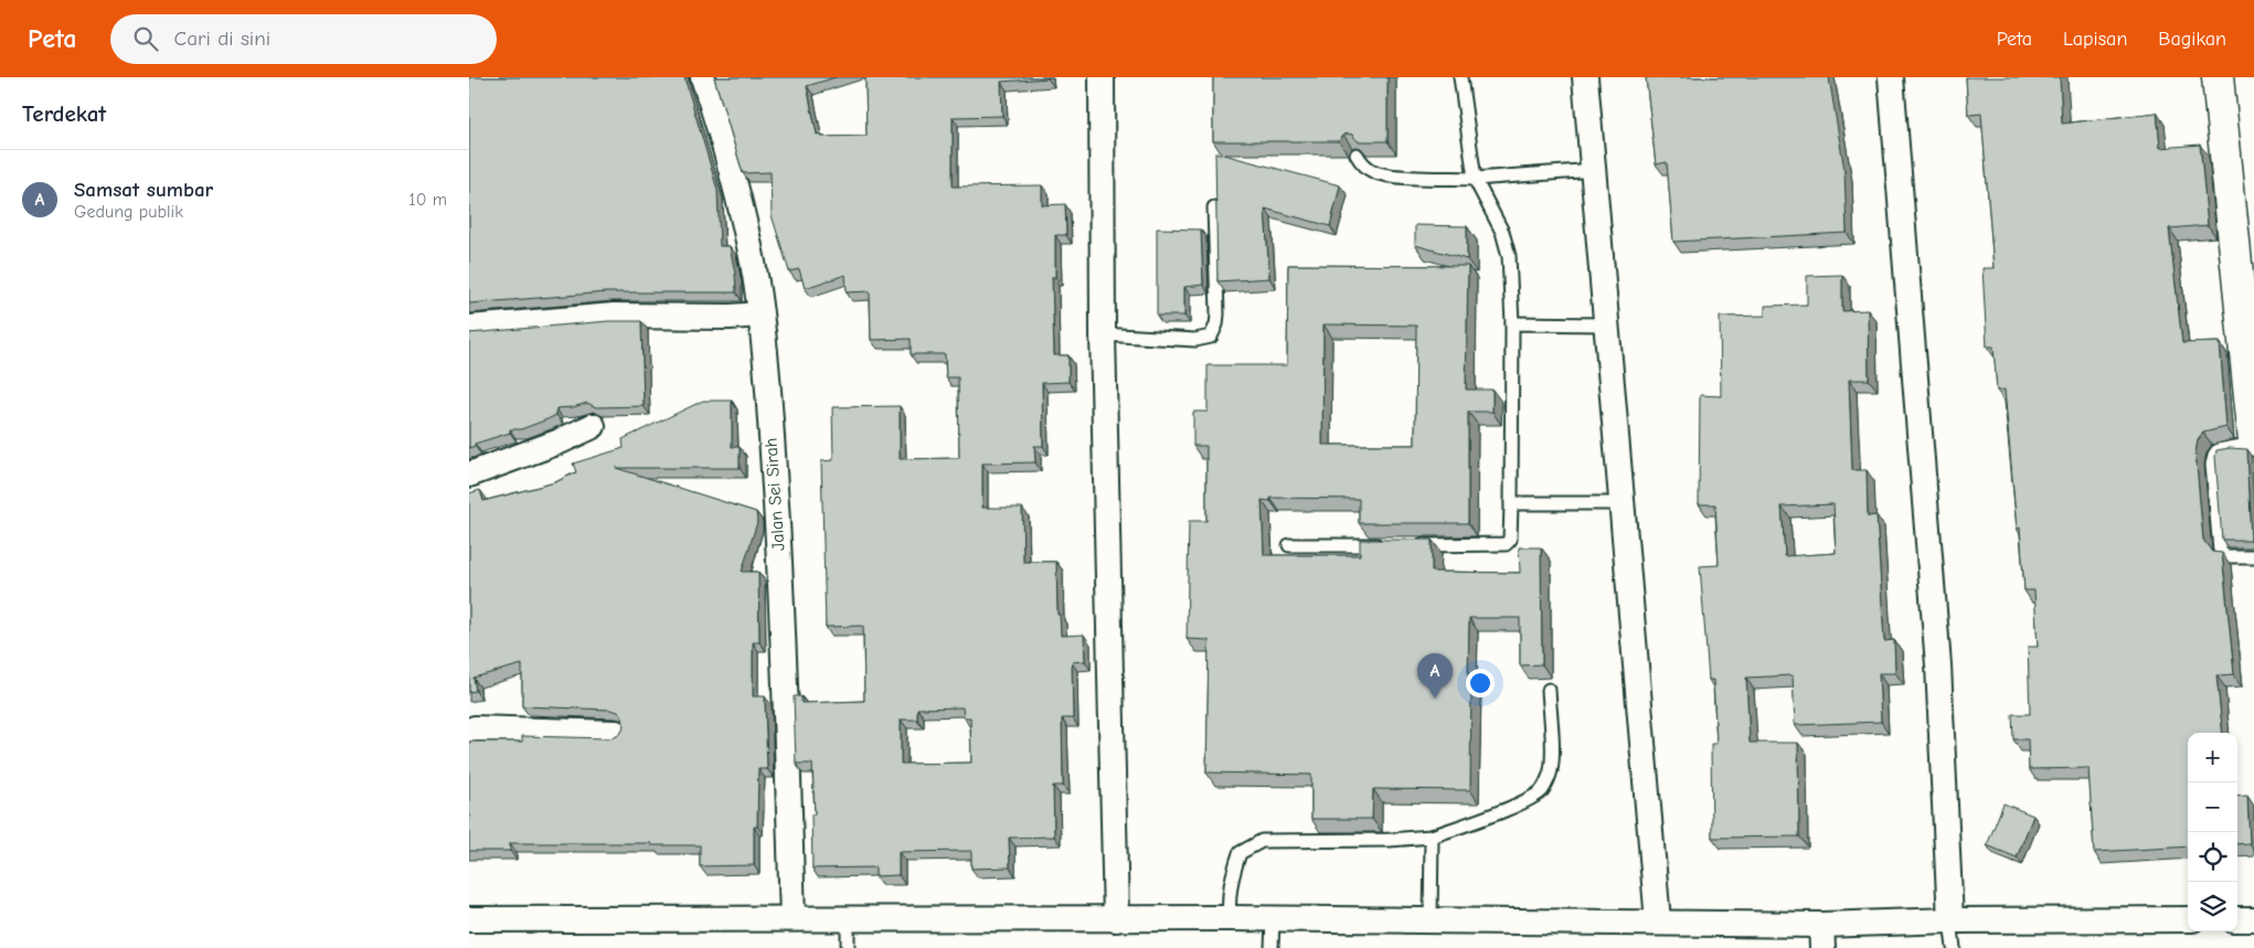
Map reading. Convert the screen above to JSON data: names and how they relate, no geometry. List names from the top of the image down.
{
  "streets": {
    "street": ["Jalan Sei Sirah"]
  },
  "page": {
    "header": "Peta",
    "search": "Cari di sini",
    "nav": ["Peta", "Lapisan", "Bagikan"],
    "heading": "Terdekat",
    "list": [
      {
        "mark": "A",
        "name": "Samsat sumbar",
        "note": "Gedung publik",
        "value": "10 m"
      }
    ],
    "pins": "A",
    "map_buttons": ["+", "−"]
  }
}
